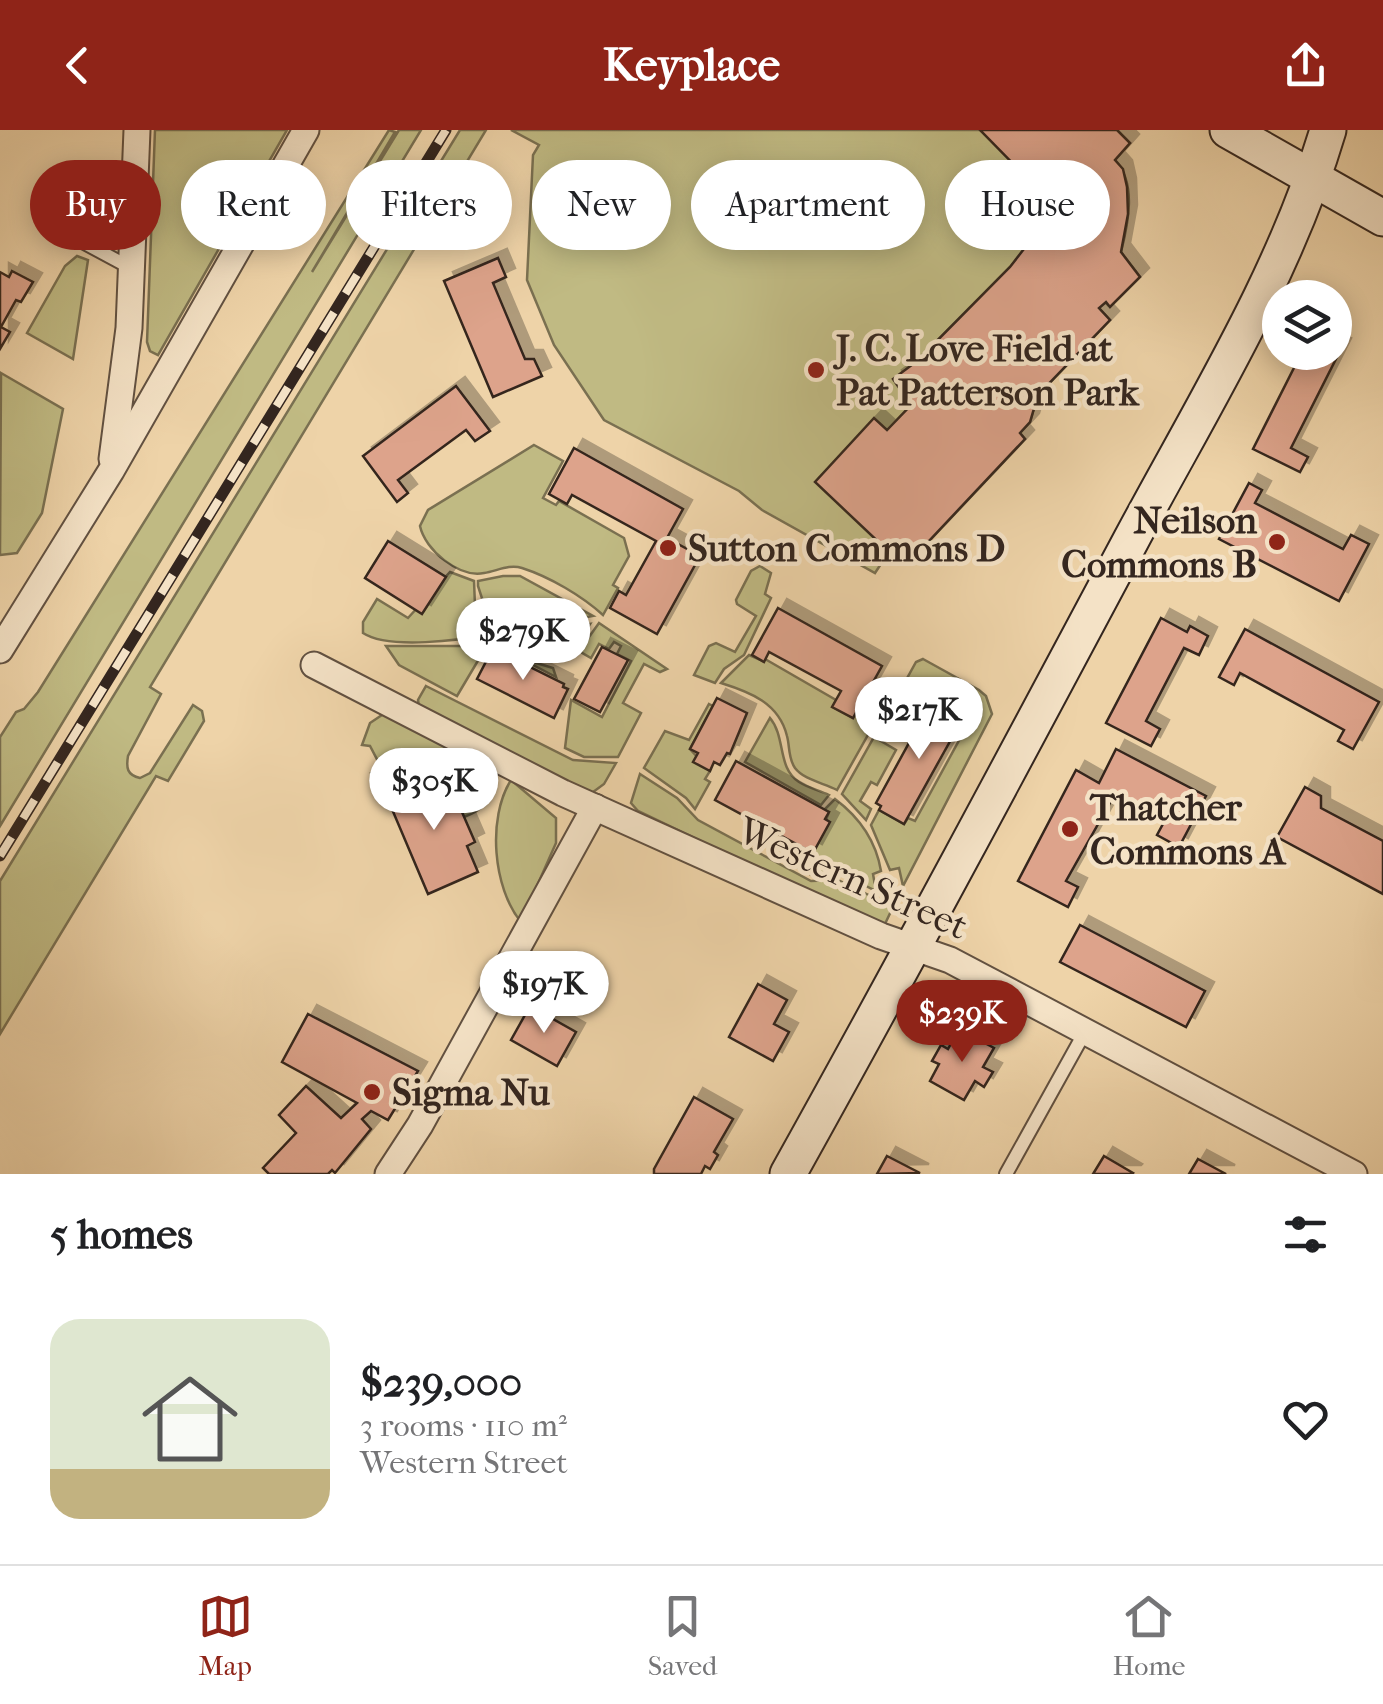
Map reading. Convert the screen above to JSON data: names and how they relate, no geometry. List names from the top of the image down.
{
  "streets": {
    "street": ["Western Street"]
  },
  "places": [
    "J. C. Love Field at Pat Patterson Park",
    "Neilson Commons B",
    "Sutton Commons D",
    "Thatcher Commons A",
    "Sigma Nu"
  ],
  "page": {
    "header": "Keyplace",
    "chip": [
      "Buy",
      "Rent",
      "Filters",
      "New",
      "Apartment",
      "House"
    ],
    "price": [
      "$279K",
      "$217K",
      "$305K",
      "$197K",
      "$239K"
    ],
    "heading": "5 homes",
    "list": [
      {
        "name": "$239,000",
        "note": "3 rooms · 110 m² · Western Street"
      }
    ],
    "tabs": ["Map", "Saved", "Home"]
  }
}
